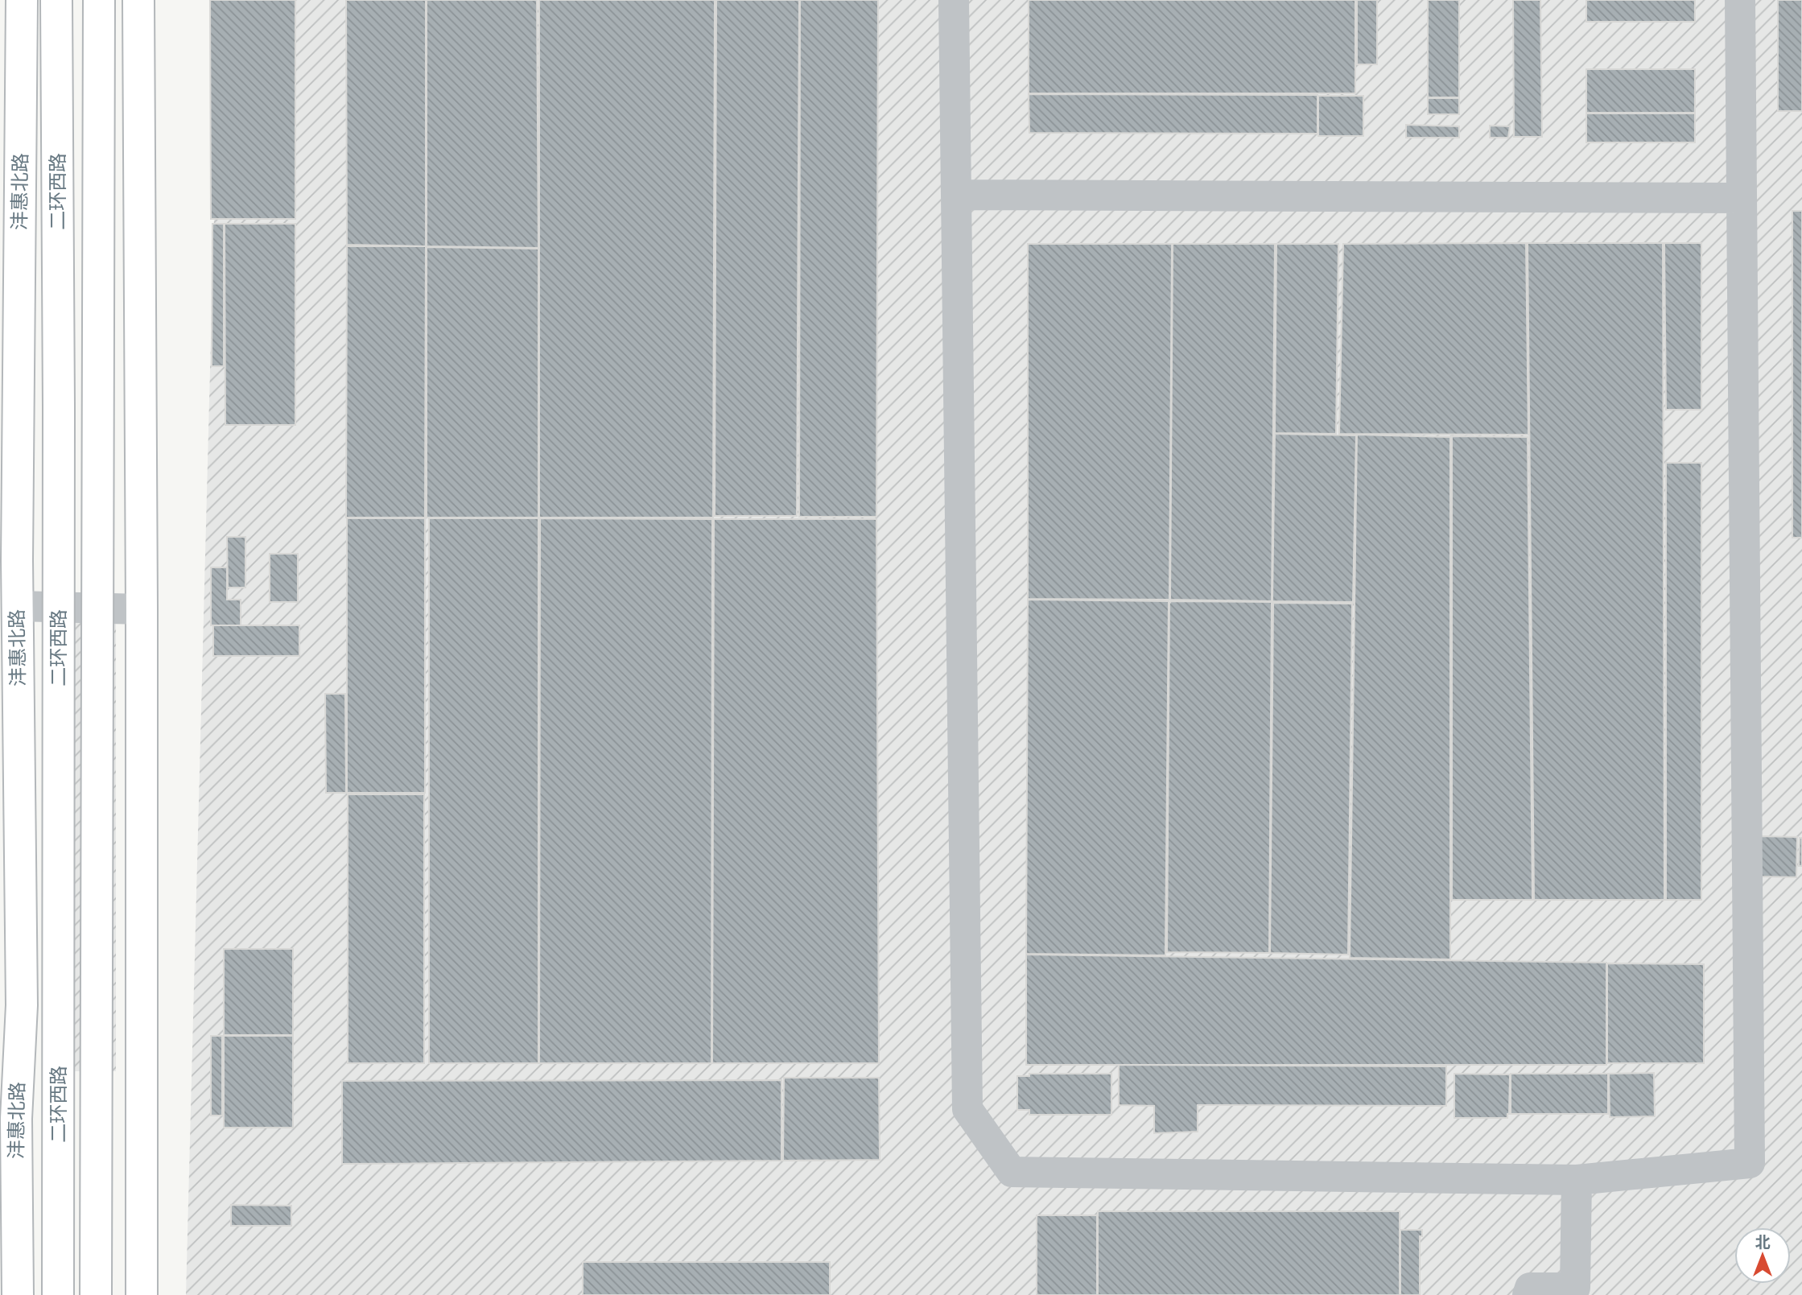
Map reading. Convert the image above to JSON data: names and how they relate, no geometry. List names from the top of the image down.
{
  "streets": {
    "main road": ["沣惠北路", "二环西路"]
  },
  "north": "top"
}
